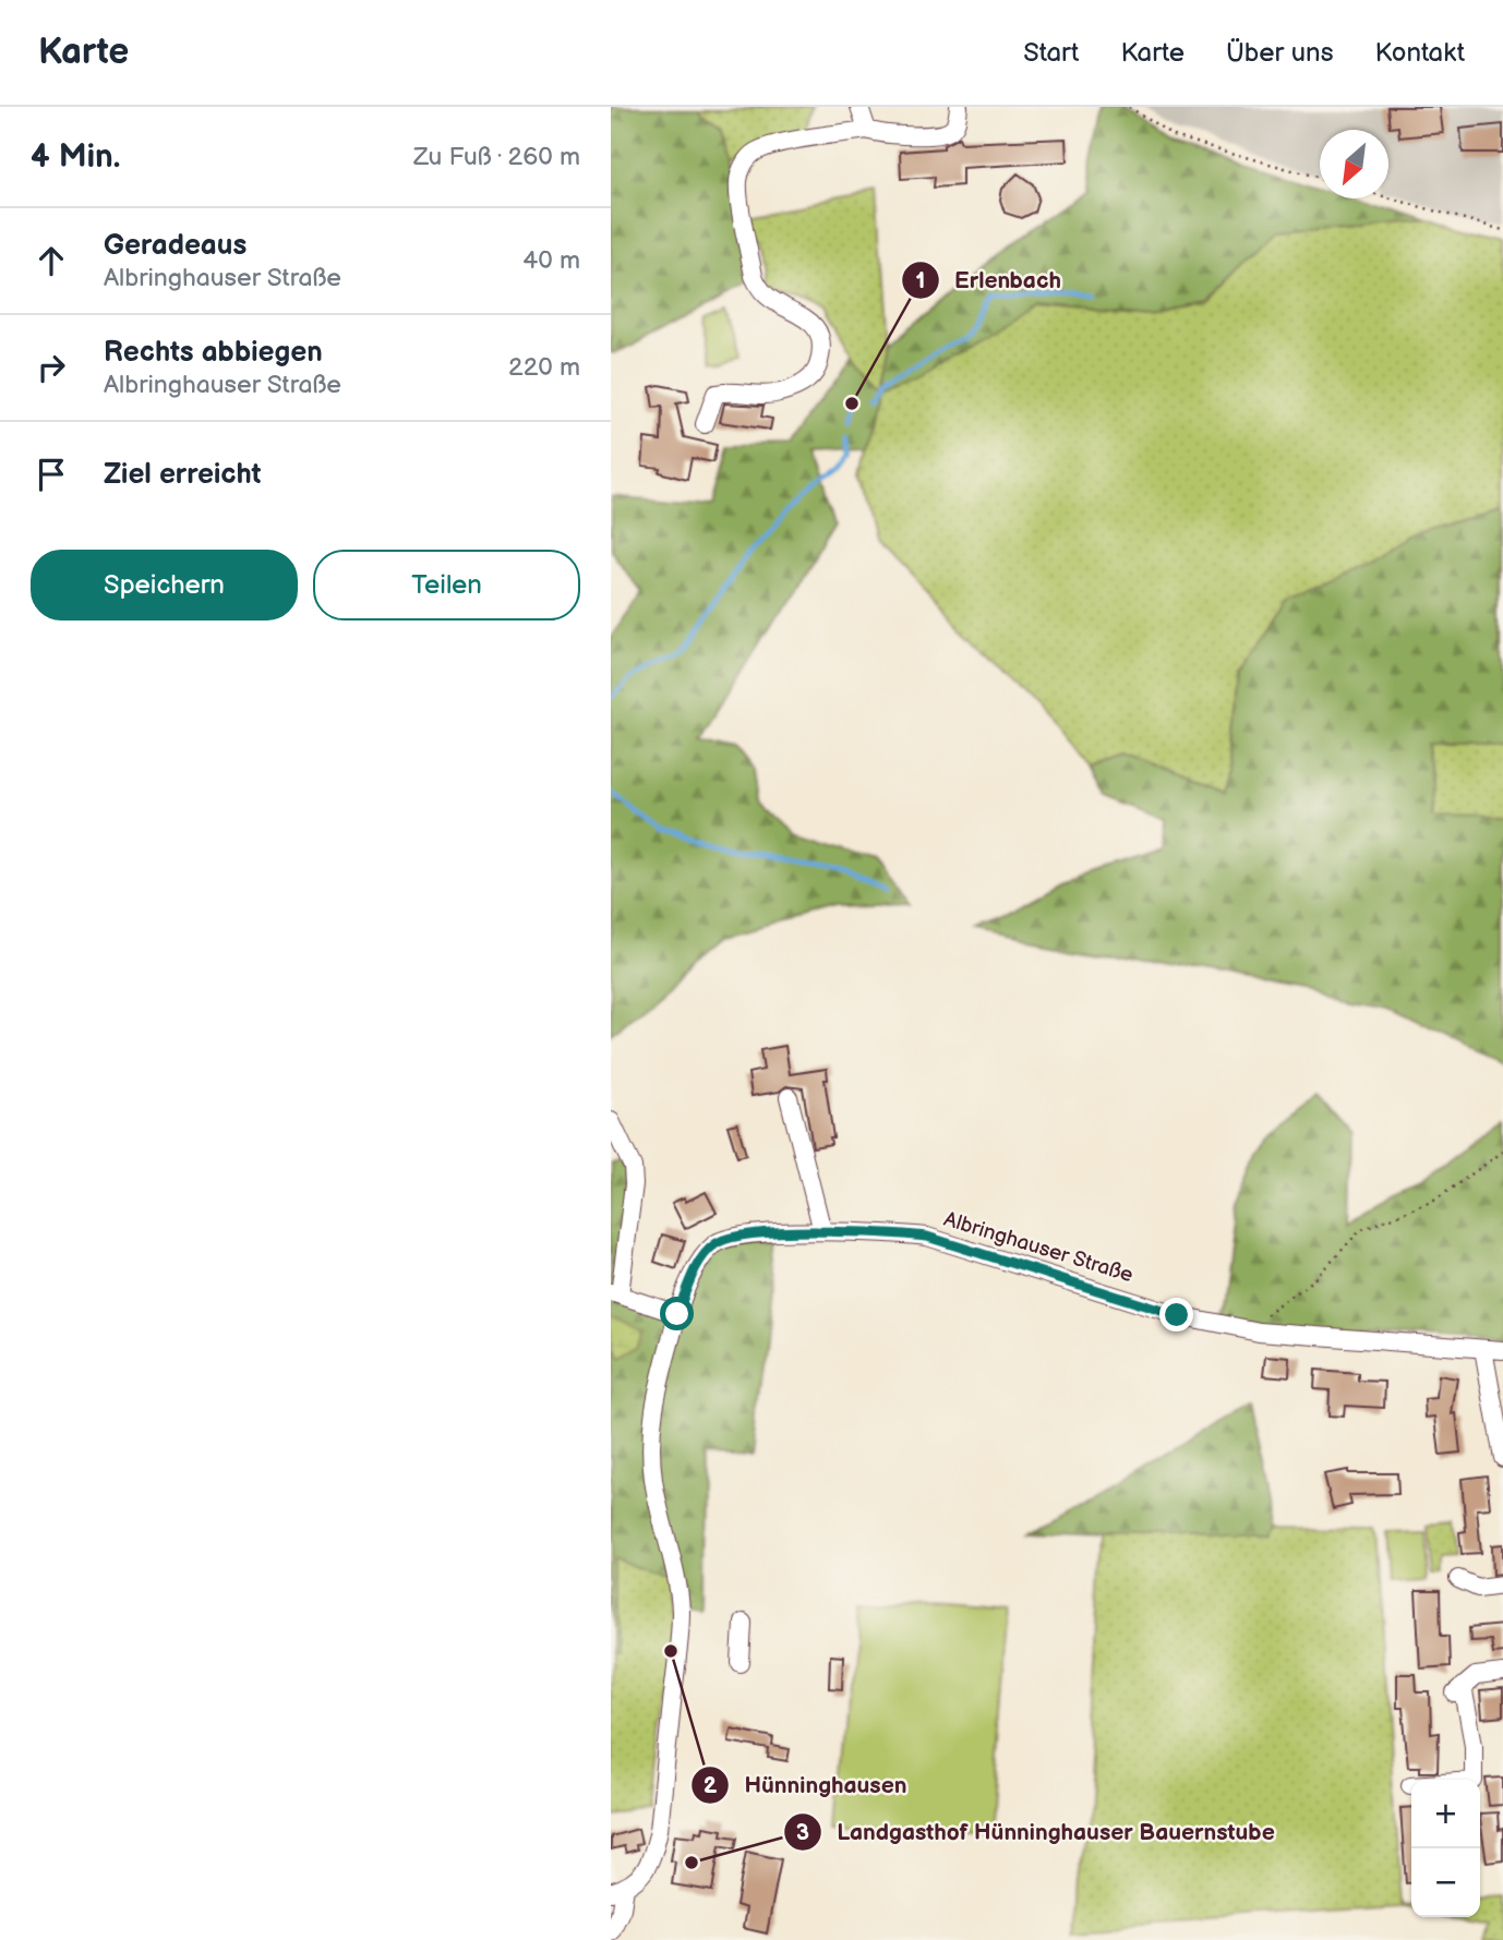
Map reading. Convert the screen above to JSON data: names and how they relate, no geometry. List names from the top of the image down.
{
  "streets": {
    "street": ["Albringhauser Straße"]
  },
  "places": ["Erlenbach", "Hünninghausen", "Landgasthof Hünninghauser Bauernstube"],
  "north": "bottom left",
  "page": {
    "header": "Karte",
    "nav": [
      "Start",
      "Karte",
      "Über uns",
      "Kontakt"
    ],
    "heading": ["4 Min.", "Zu Fuß · 260 m"],
    "list": [
      ["Geradeaus", "Albringhauser Straße", "40 m"],
      ["Rechts abbiegen", "Albringhauser Straße", "220 m"],
      "Ziel erreicht"
    ],
    "buttons": ["Speichern", "Teilen"],
    "map_buttons": ["+", "−"]
  }
}
